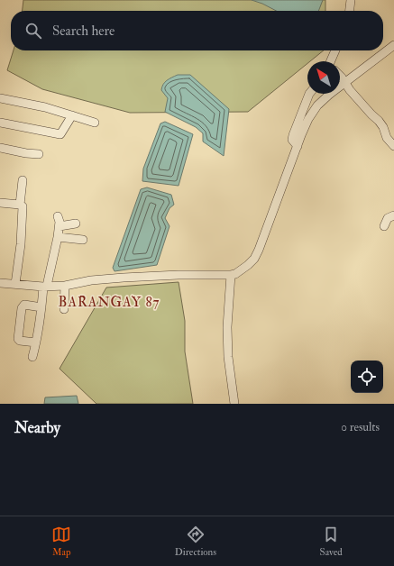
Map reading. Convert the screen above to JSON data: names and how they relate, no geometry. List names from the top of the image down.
{
  "districts": ["BARANGAY 87"],
  "north": "top left",
  "page": {
    "search": "Search here",
    "heading": ["Nearby", "0 results"],
    "nav": ["Map", "Directions", "Saved"]
  }
}
